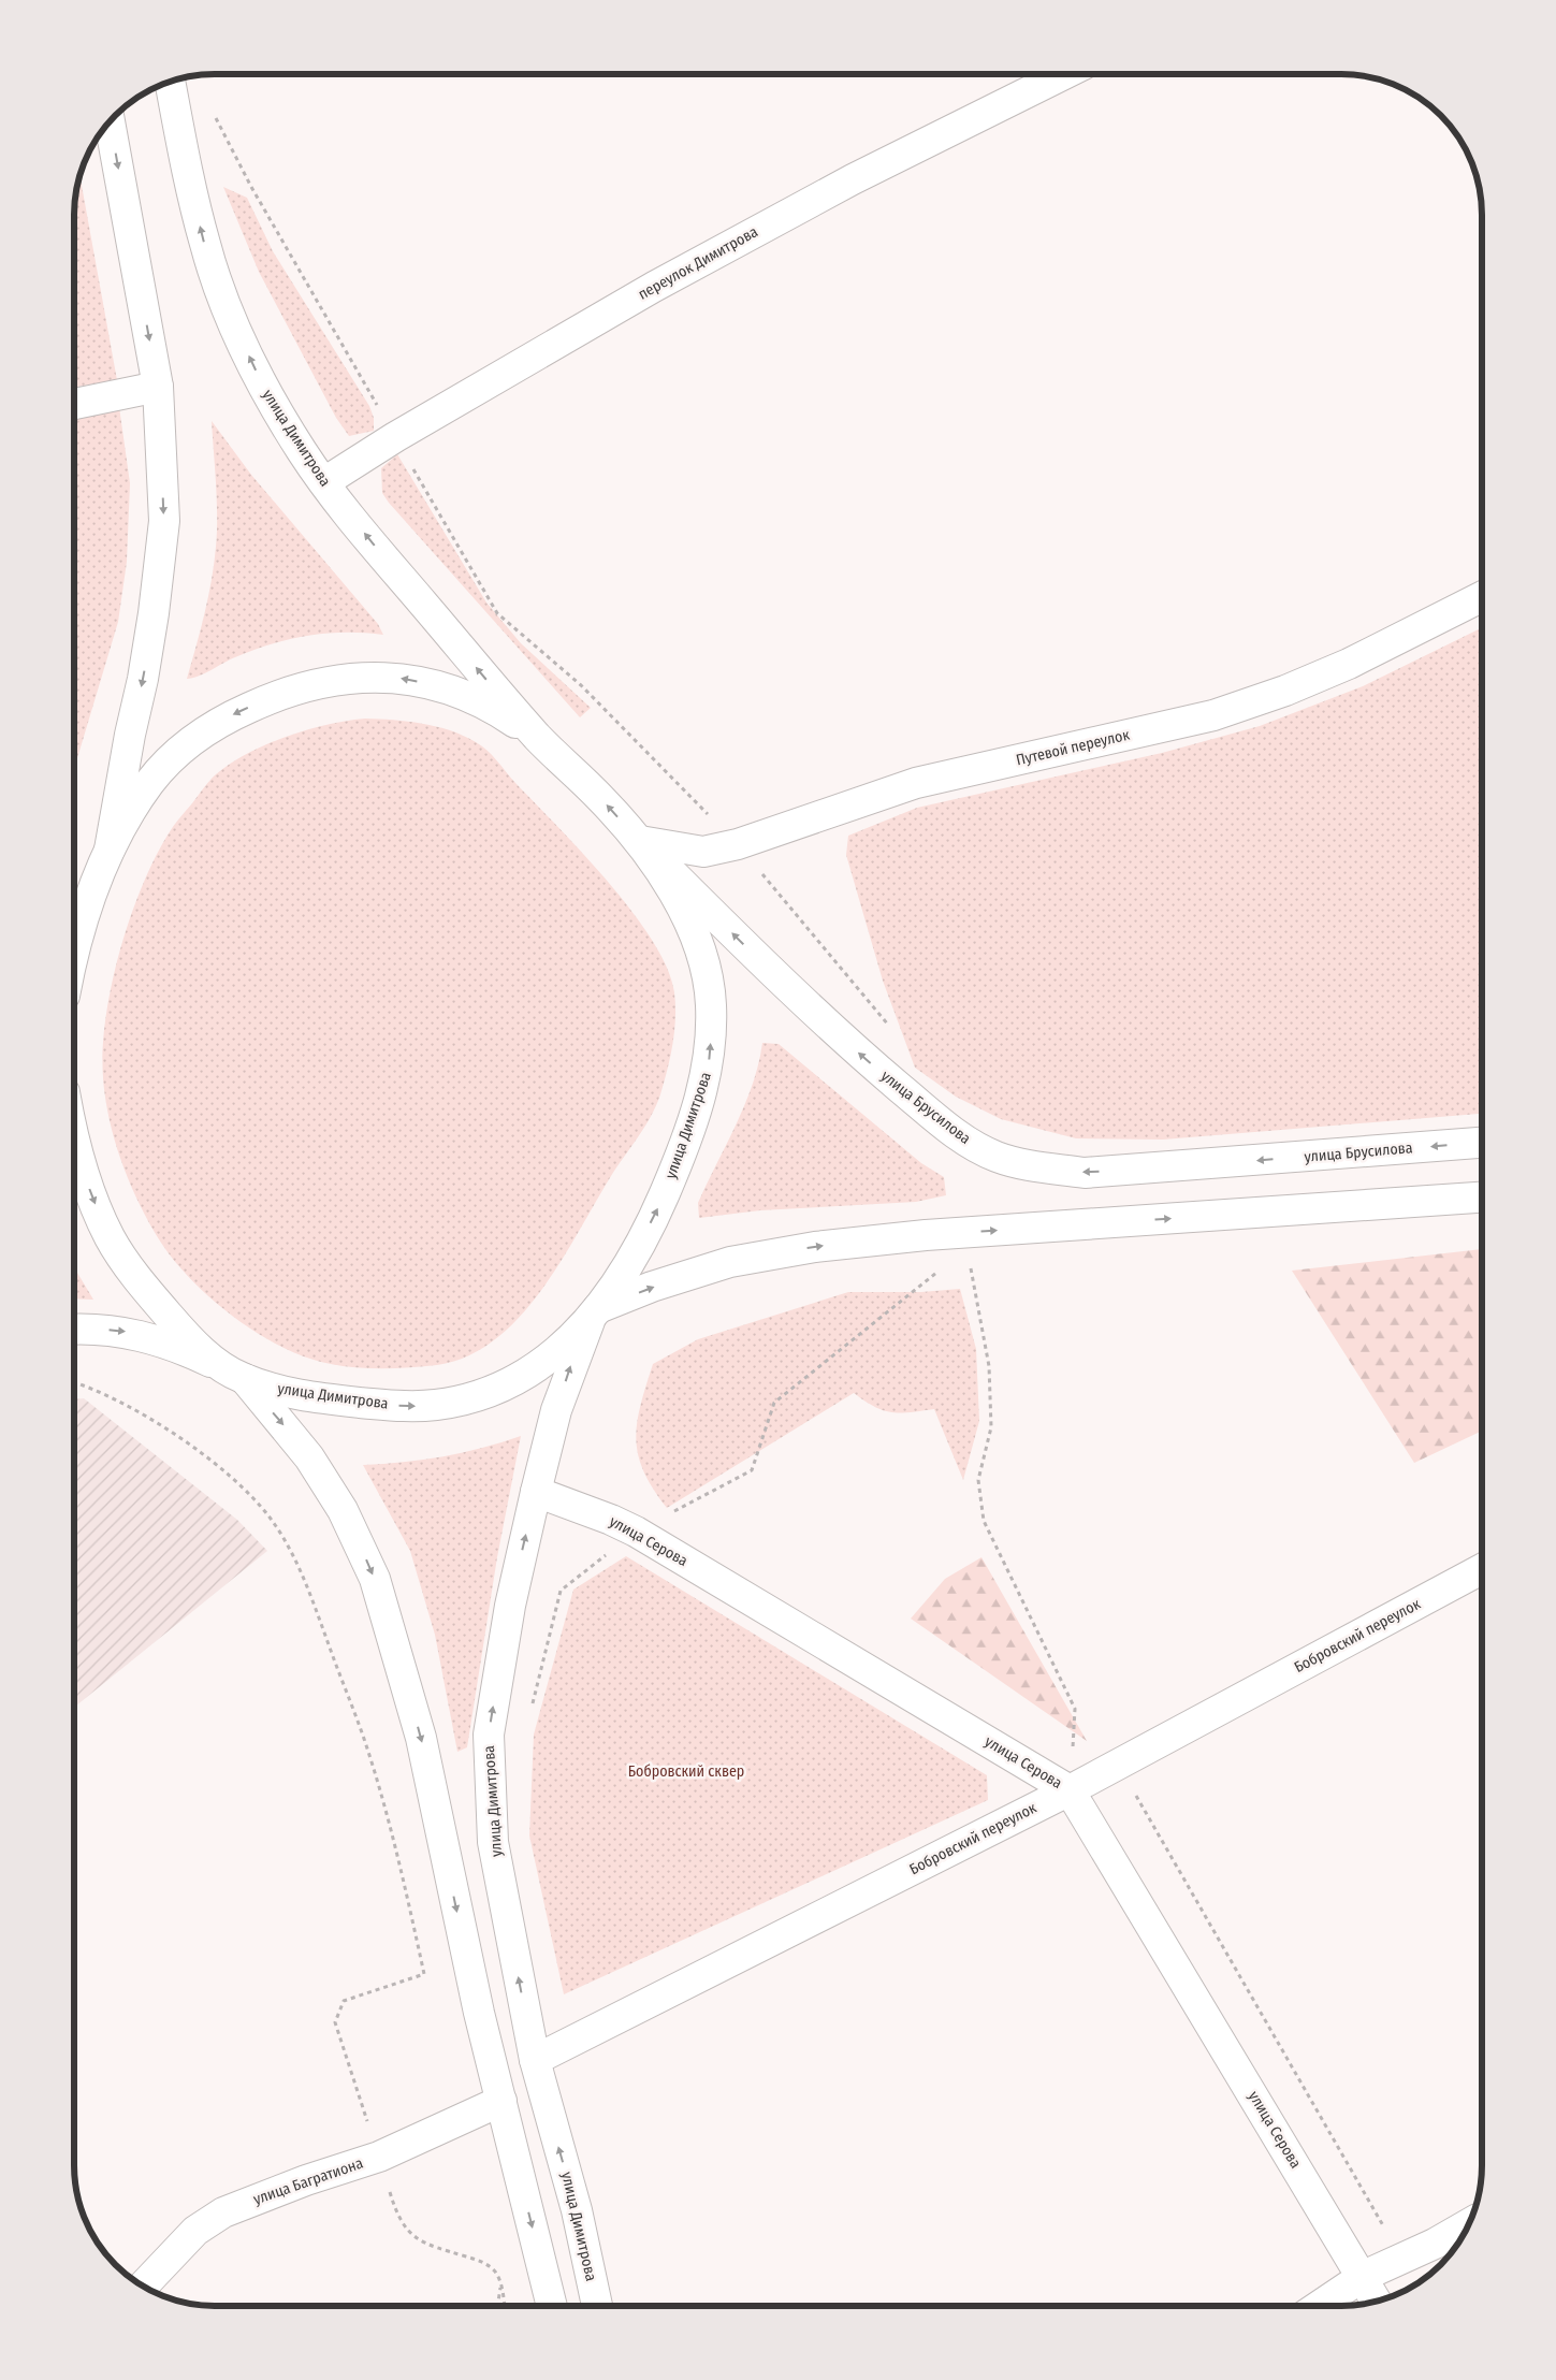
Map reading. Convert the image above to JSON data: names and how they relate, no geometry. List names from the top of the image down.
{
  "streets": {
    "main road": [
      "переулок Димитрова",
      "улица Димитрова",
      "Путевой переулок",
      "улица Брусилова",
      "улица Серова",
      "Бобровский переулок",
      "улица Багратиона"
    ]
  },
  "crossings": [
    ["переулок Димитрова", "улица Димитрова"],
    ["улица Димитрова", "Путевой переулок"],
    ["улица Димитрова", "улица Брусилова"],
    ["улица Димитрова", "улица Серова"],
    ["улица Димитрова", "Бобровский переулок"],
    ["улица Димитрова", "улица Багратиона"],
    ["Путевой переулок", "улица Брусилова"],
    ["улица Серова", "Бобровский переулок"]
  ],
  "one_way": ["улица Брусилова"],
  "parks": ["Бобровский сквер"]
}
